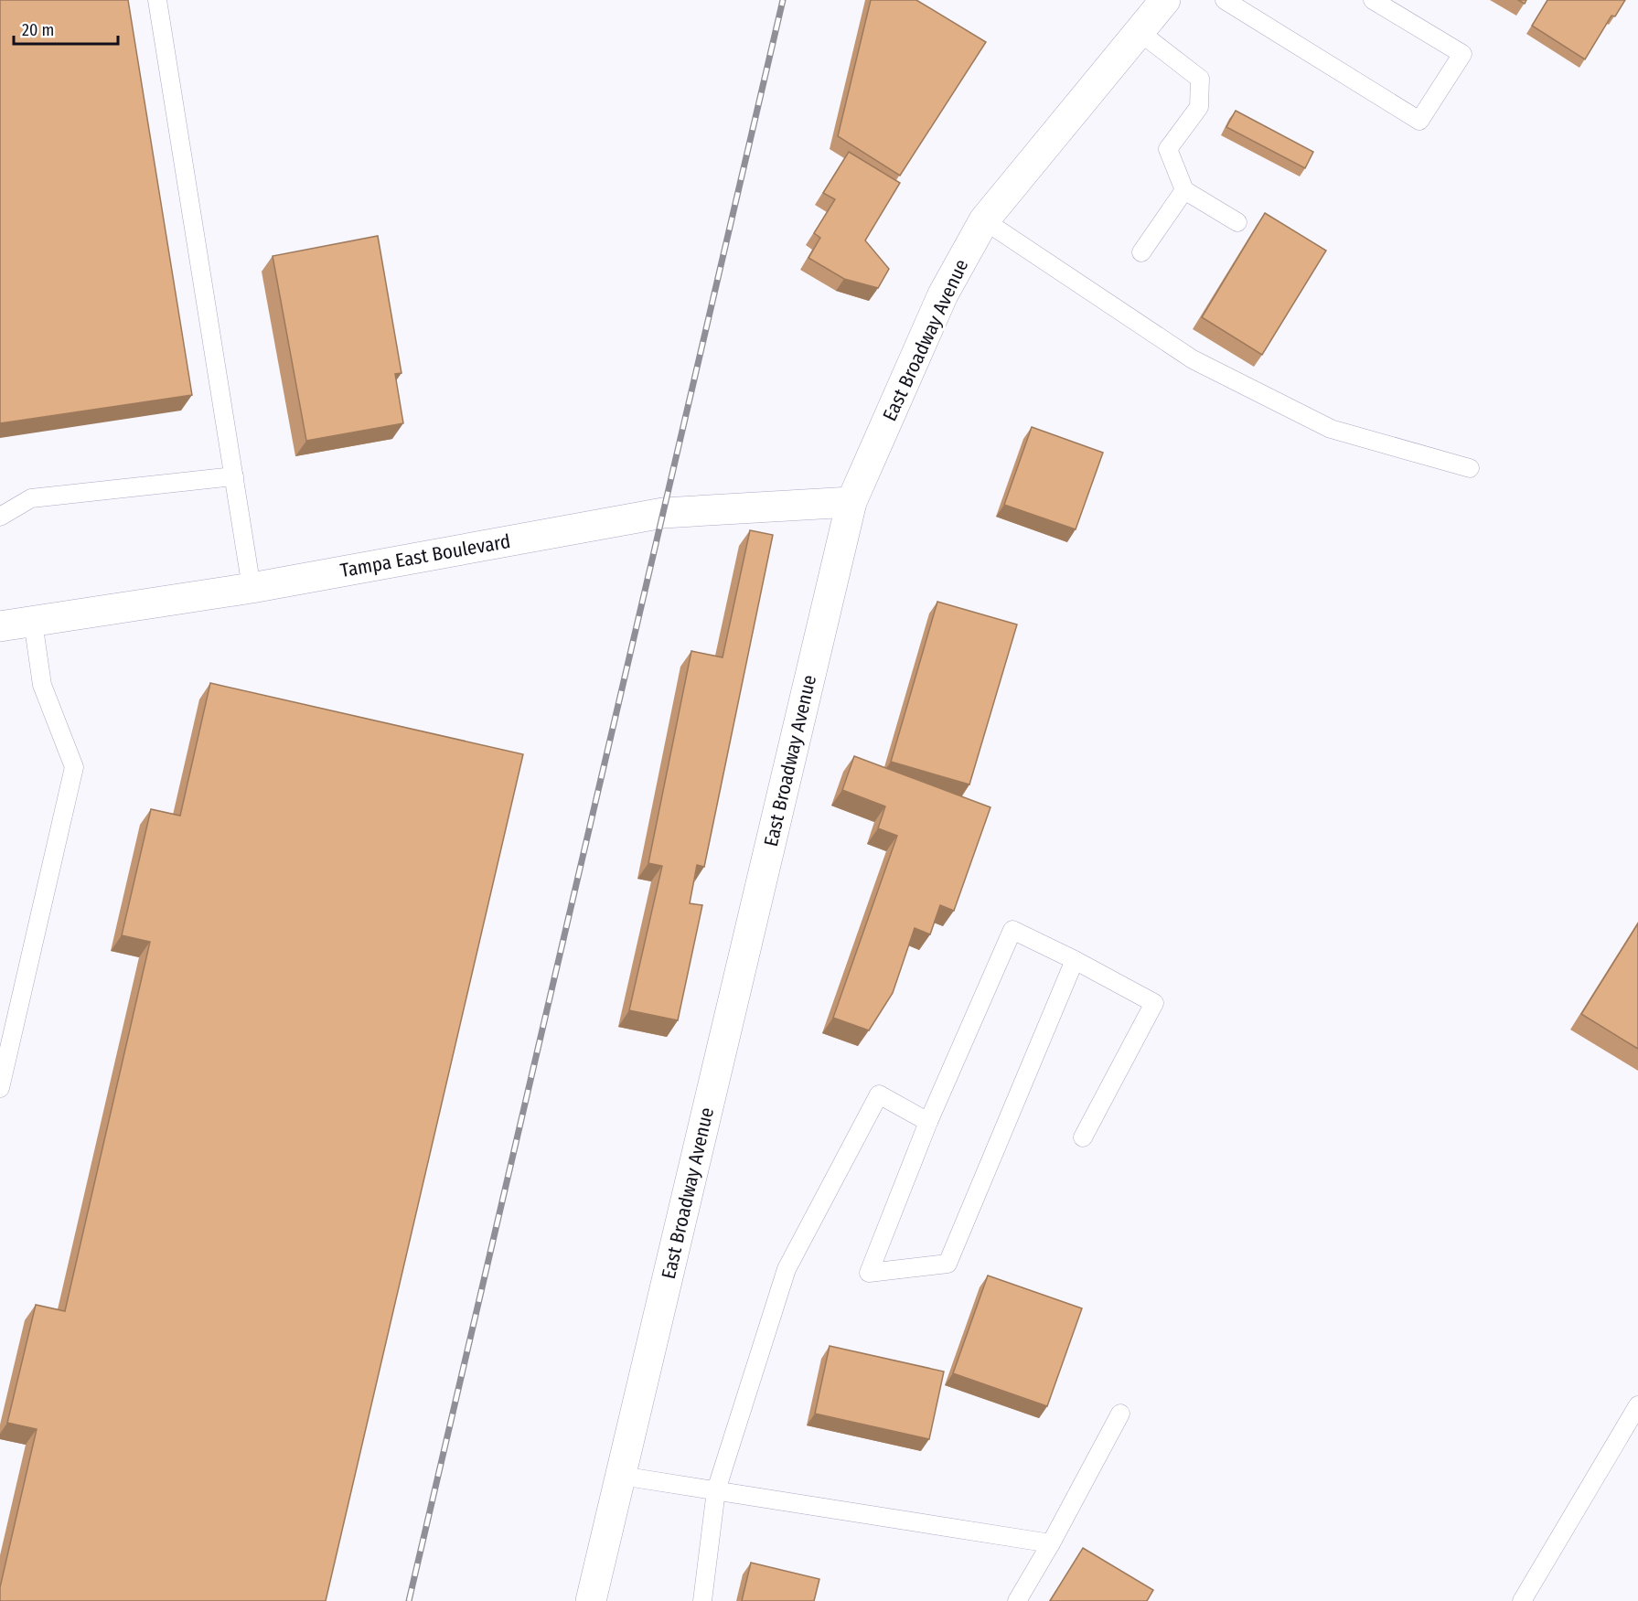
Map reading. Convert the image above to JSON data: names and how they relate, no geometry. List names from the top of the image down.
{
  "streets": {
    "main road": ["East Broadway Avenue", "Tampa East Boulevard"]
  },
  "crossings": [
    ["East Broadway Avenue", "Tampa East Boulevard"]
  ],
  "scale_bar": "20 m"
}
